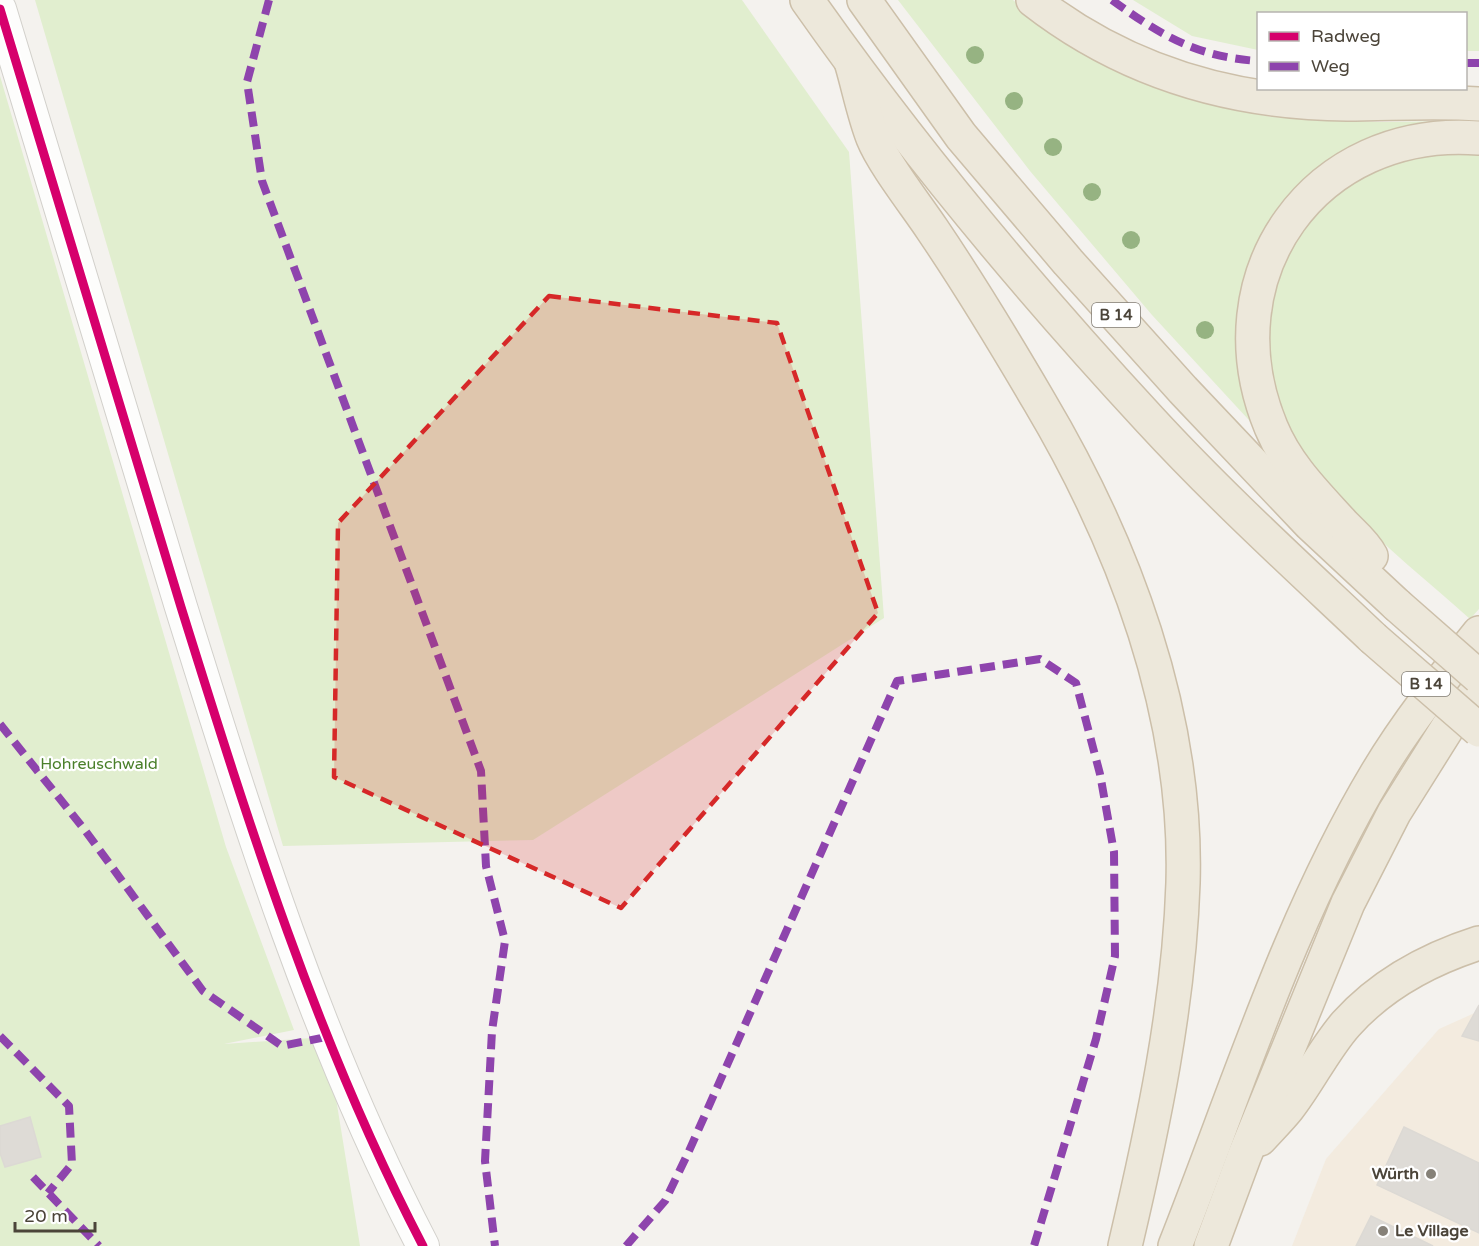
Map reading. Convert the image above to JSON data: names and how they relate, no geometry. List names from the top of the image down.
{
  "streets": {
    "highway": ["B 14"]
  },
  "parks": ["Hohreuschwald"],
  "places": ["Würth", "Le Village"],
  "legend": ["Radweg", "Weg"],
  "scale_bar": "20 m"
}
